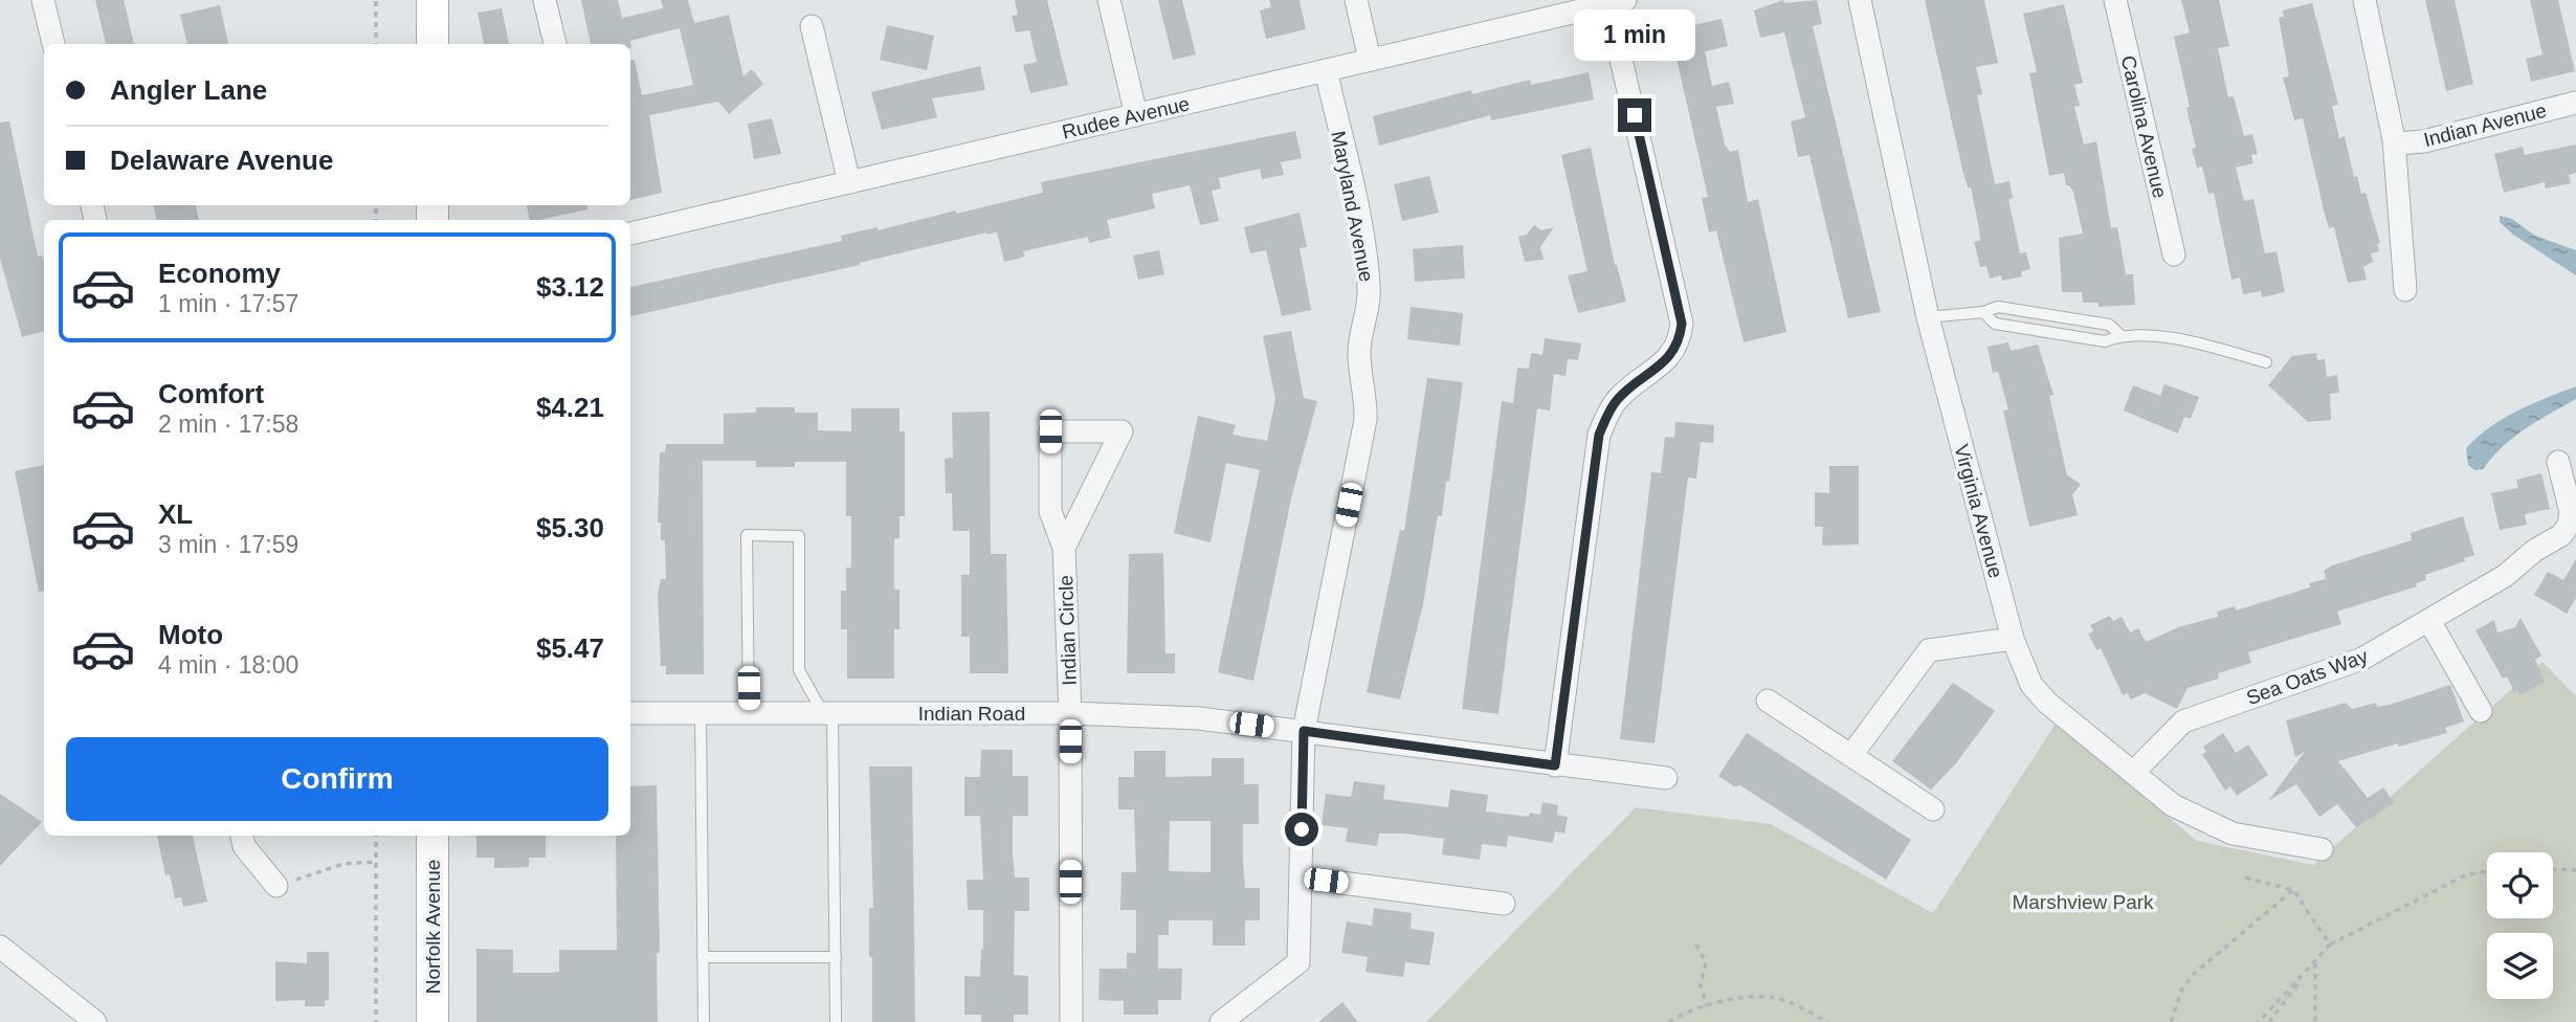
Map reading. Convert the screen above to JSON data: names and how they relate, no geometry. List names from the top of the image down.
{
  "streets": {
    "main road": ["Norfolk Avenue"],
    "street": [
      "Rudee Avenue",
      "Indian Avenue",
      "Carolina Avenue",
      "Maryland Avenue",
      "Virginia Avenue",
      "Indian Circle",
      "Sea Oats Way",
      "Indian Road"
    ]
  },
  "crossings": [
    ["Rudee Avenue", "Maryland Avenue"],
    ["Maryland Avenue", "Indian Road"],
    ["Virginia Avenue", "Sea Oats Way"],
    ["Indian Circle", "Indian Road"]
  ],
  "parks": ["Marshview Park"],
  "page": {
    "bubble": "1 min",
    "banner": ["Angler Lane", "Delaware Avenue"],
    "list": [
      {
        "name": "Economy",
        "note": "1 min · 17:57",
        "value": "$3.12"
      },
      {
        "name": "Comfort",
        "note": "2 min · 17:58",
        "value": "$4.21"
      },
      {
        "name": "XL",
        "note": "3 min · 17:59",
        "value": "$5.30"
      },
      {
        "name": "Moto",
        "note": "4 min · 18:00",
        "value": "$5.47"
      }
    ],
    "buttons": "Confirm"
  }
}
